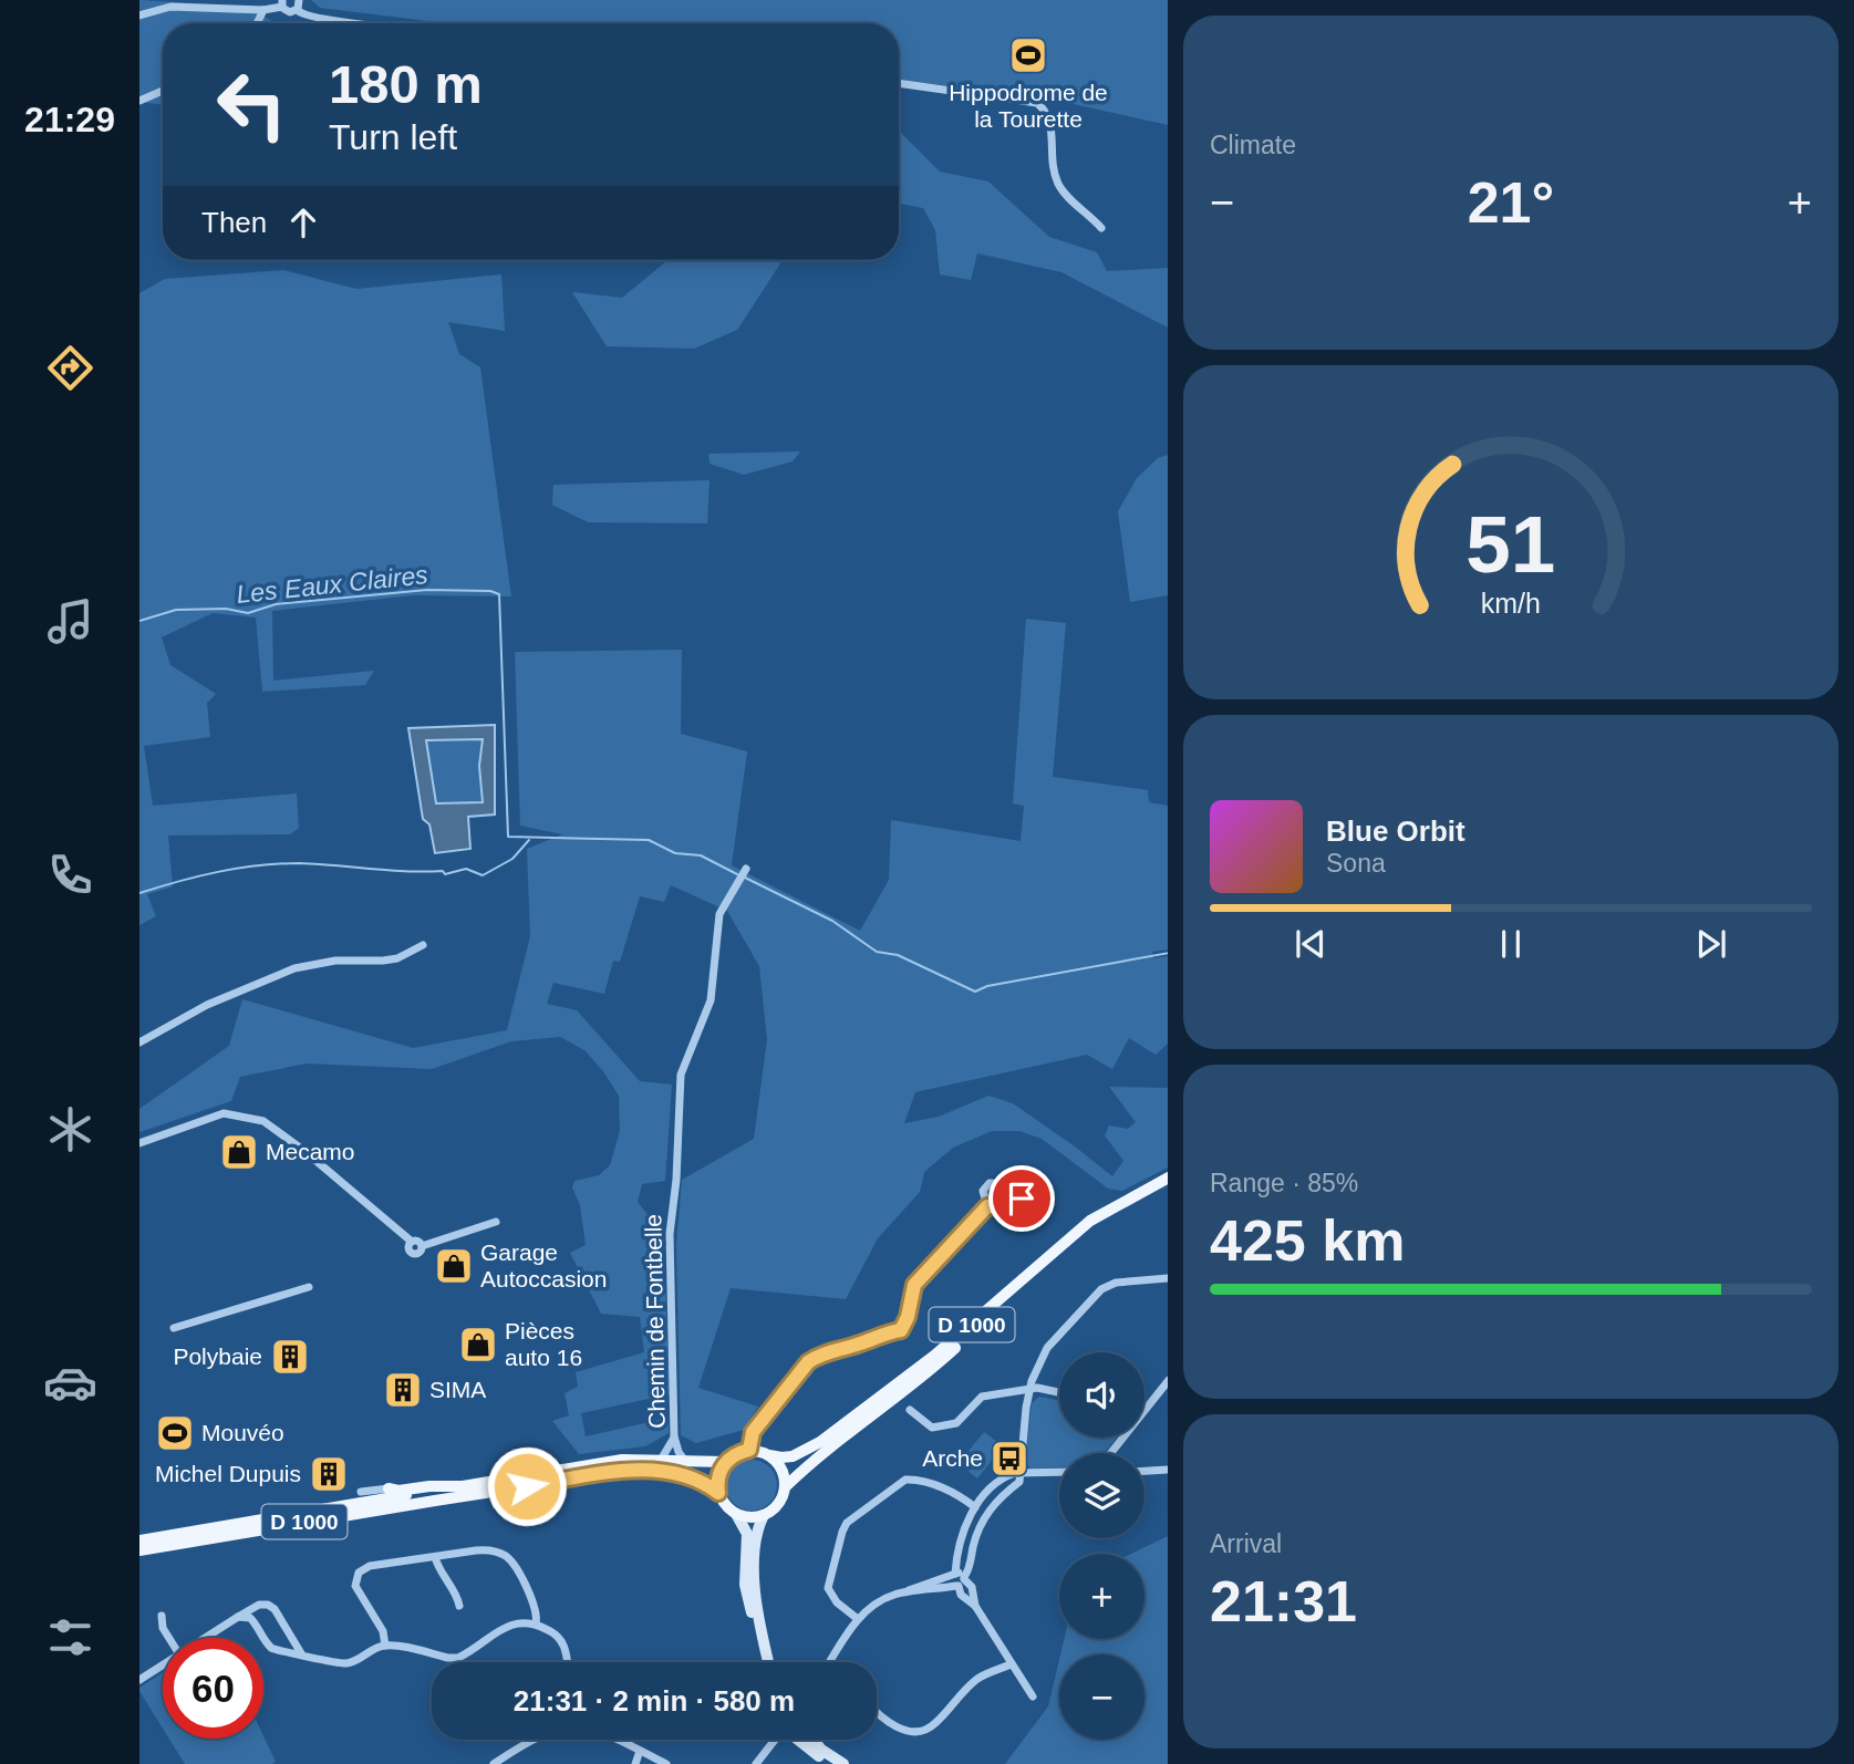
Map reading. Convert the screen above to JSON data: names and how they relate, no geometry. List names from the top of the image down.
{
  "streets": {
    "main road": ["D 1000"],
    "street": ["Chemin de Fontbelle"]
  },
  "crossings": [
    ["Chemin de Fontbelle", "D 1000"]
  ],
  "water": ["Les Eaux Claires"],
  "places": {
    "sports": ["Hippodrome de la Tourette", "Mouvéo"],
    "shop": ["Mecamo", "Garage Autoccasion", "Pièces auto 16"],
    "building": ["Polybaie", "SIMA", "Michel Dupuis"],
    "bus stop": ["Arche"]
  },
  "page": {
    "tabs": "21:29",
    "tile": [
      "Climate",
      ["Range · 85%", "425 km"],
      ["Arrival", "21:31"]
    ],
    "turn": ["180 m", "Turn left"],
    "heat": ["−", "21°", "+"],
    "then": "Then",
    "song": ["Blue Orbit", "Sona"],
    "map_buttons": ["+", "−"],
    "limit": "60",
    "trip": "21:31 · 2 min · 580 m",
    "gauge": ["51", "km/h"]
  }
}
